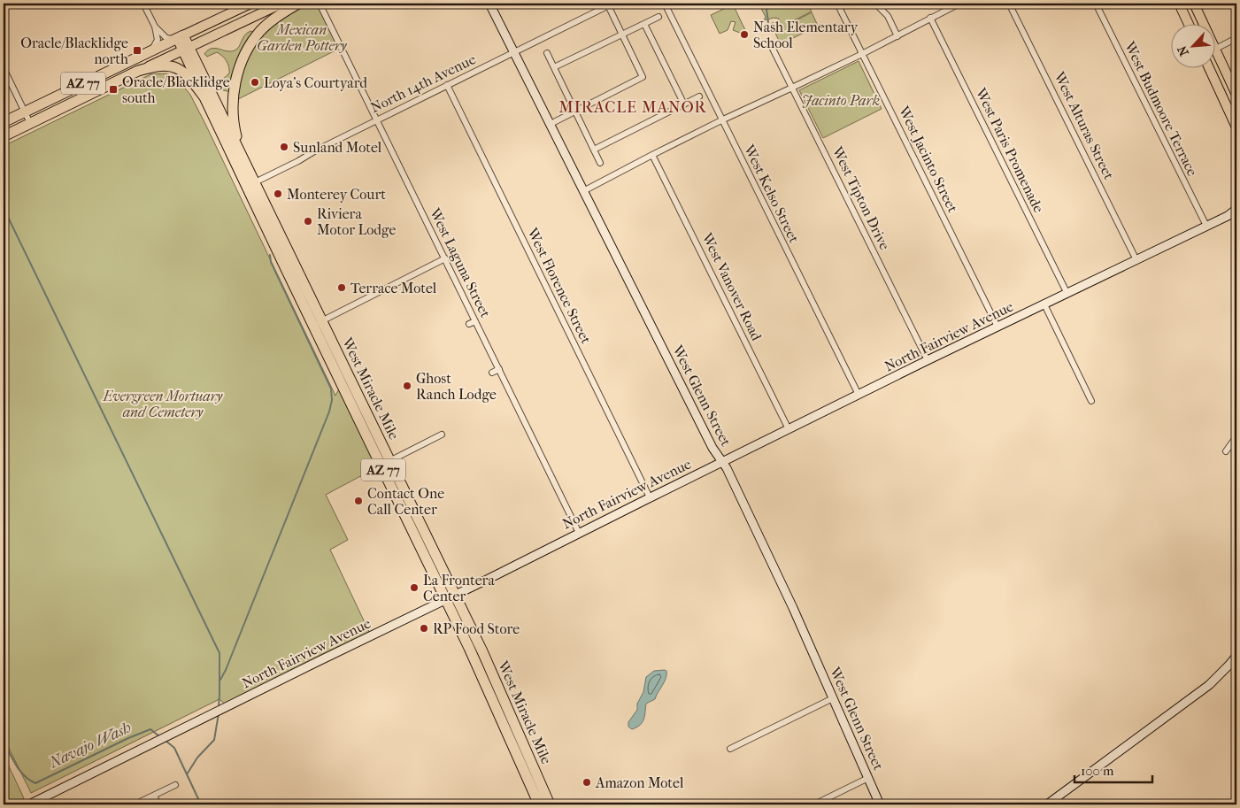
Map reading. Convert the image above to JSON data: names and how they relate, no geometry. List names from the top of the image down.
{
  "streets": {
    "highway": ["AZ 77", "West Miracle Mile"],
    "street": [
      "North 14th Avenue",
      "West Budmoore Terrace",
      "West Alturas Street",
      "West Paris Promenade",
      "West Jacinto Street",
      "West Kelso Street",
      "West Tipton Drive",
      "West Laguna Street",
      "West Florence Street",
      "West Vanover Road",
      "North Fairview Avenue",
      "West Glenn Street"
    ]
  },
  "crossings": [
    ["AZ 77", "West Miracle Mile"],
    ["North 14th Avenue", "West Laguna Street"],
    ["North 14th Avenue", "West Florence Street"],
    ["North 14th Avenue", "West Miracle Mile"],
    ["North 14th Avenue", "West Glenn Street"],
    ["West Budmoore Terrace", "North Fairview Avenue"],
    ["West Alturas Street", "North Fairview Avenue"],
    ["West Paris Promenade", "North Fairview Avenue"],
    ["West Jacinto Street", "North Fairview Avenue"],
    ["West Kelso Street", "North Fairview Avenue"],
    ["West Tipton Drive", "North Fairview Avenue"],
    ["West Laguna Street", "North Fairview Avenue"],
    ["West Florence Street", "North Fairview Avenue"],
    ["West Vanover Road", "North Fairview Avenue"],
    ["North Fairview Avenue", "West Miracle Mile"],
    ["North Fairview Avenue", "West Glenn Street"]
  ],
  "districts": ["MIRACLE MANOR"],
  "water": ["Navajo Wash"],
  "parks": ["Mexican Garden Pottery", "Jacinto Park", "Evergreen Mortuary and Cemetery"],
  "places": {
    "other": [
      "Nash Elementary School",
      "Loya's Courtyard",
      "Sunland Motel",
      "Monterey Court",
      "Riviera Motor Lodge",
      "Terrace Motel",
      "Ghost Ranch Lodge",
      "Contact One Call Center",
      "La Frontera Center",
      "RP Food Store",
      "Amazon Motel"
    ],
    "transit": ["Oracle/Blacklidge north", "Oracle/Blacklidge south"]
  },
  "scale_bar": "100 m",
  "north": "bottom left"
}
